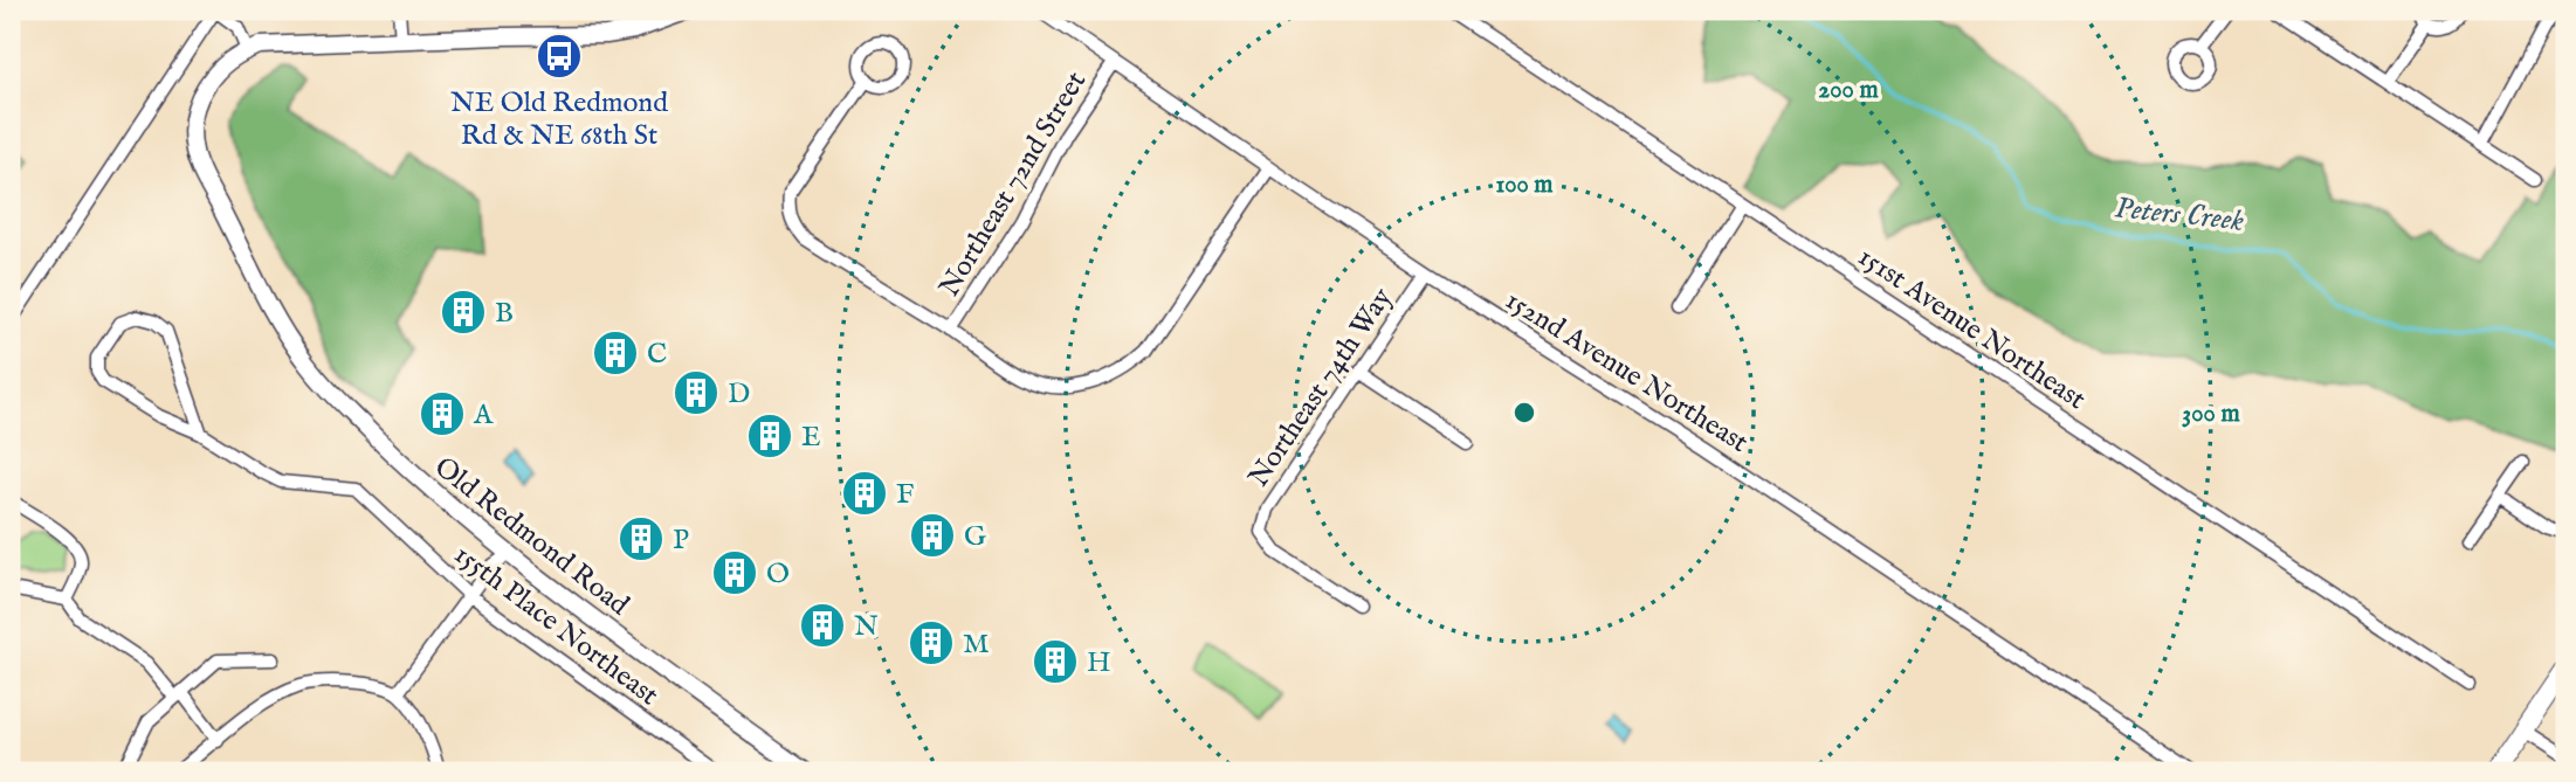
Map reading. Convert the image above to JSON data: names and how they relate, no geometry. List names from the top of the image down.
{
  "streets": {
    "main road": ["Old Redmond Road"],
    "street": [
      "Northeast 72nd Street",
      "151st Avenue Northeast",
      "152nd Avenue Northeast",
      "Northeast 74th Way",
      "155th Place Northeast"
    ]
  },
  "crossings": [
    ["Northeast 72nd Street", "152nd Avenue Northeast"],
    ["152nd Avenue Northeast", "Northeast 74th Way"]
  ],
  "water": ["Peters Creek"],
  "places": {
    "bus stop": ["NE Old Redmond Rd & NE 68th St"],
    "building": [
      "B",
      "C",
      "D",
      "A",
      "E",
      "F",
      "G",
      "P",
      "O",
      "N",
      "M",
      "H"
    ]
  },
  "rings": ["200 m", "100 m", "300 m"]
}
